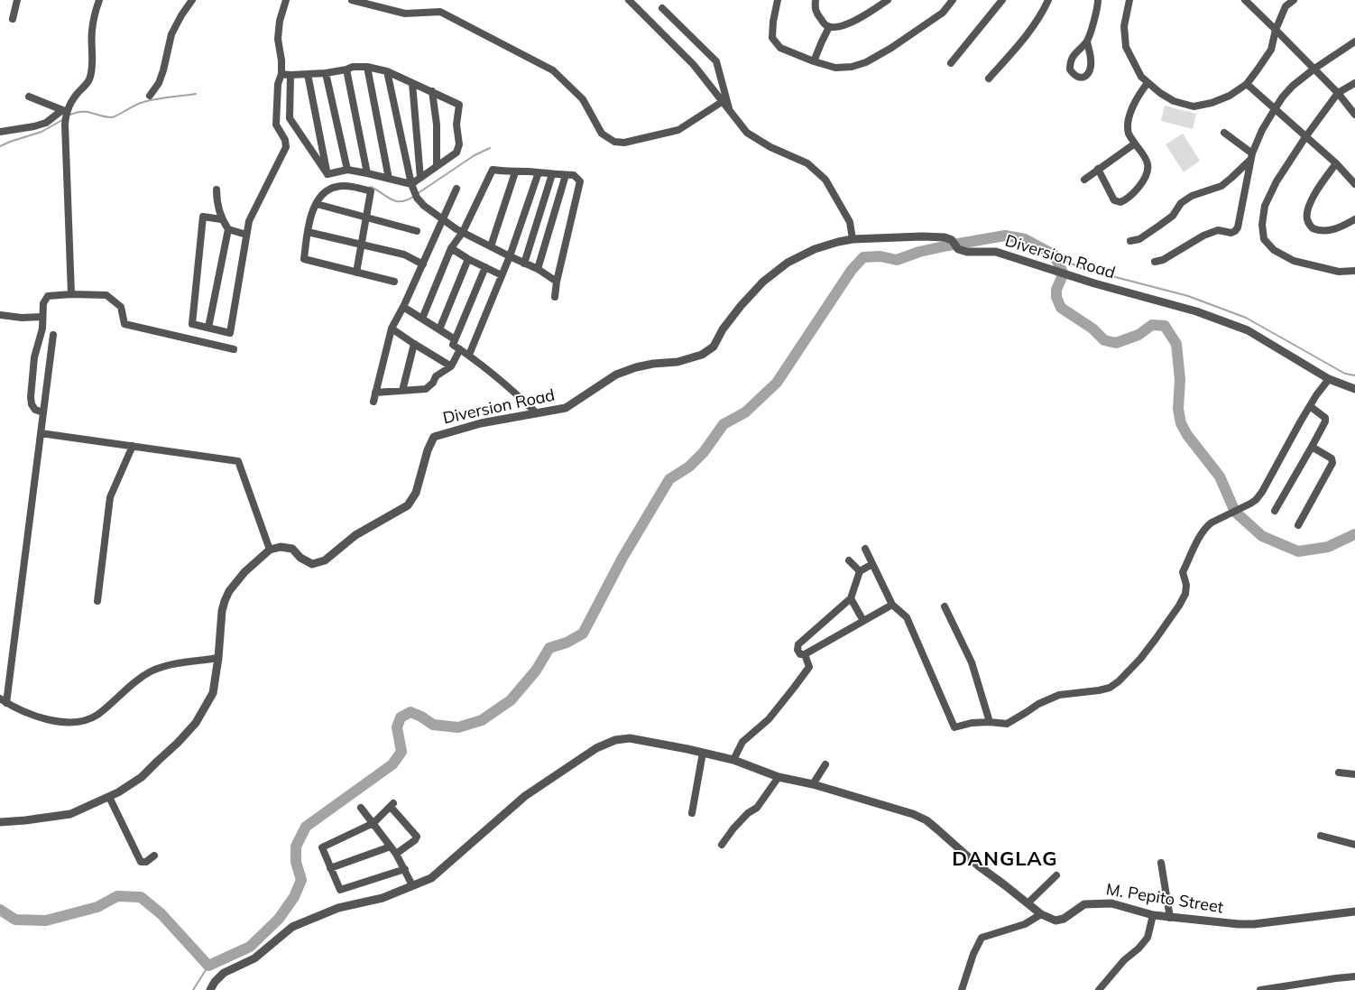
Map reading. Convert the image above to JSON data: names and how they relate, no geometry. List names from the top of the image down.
{
  "streets": {
    "street": ["Diversion Road", "M. Pepito Street"]
  },
  "districts": ["DANGLAG"]
}
